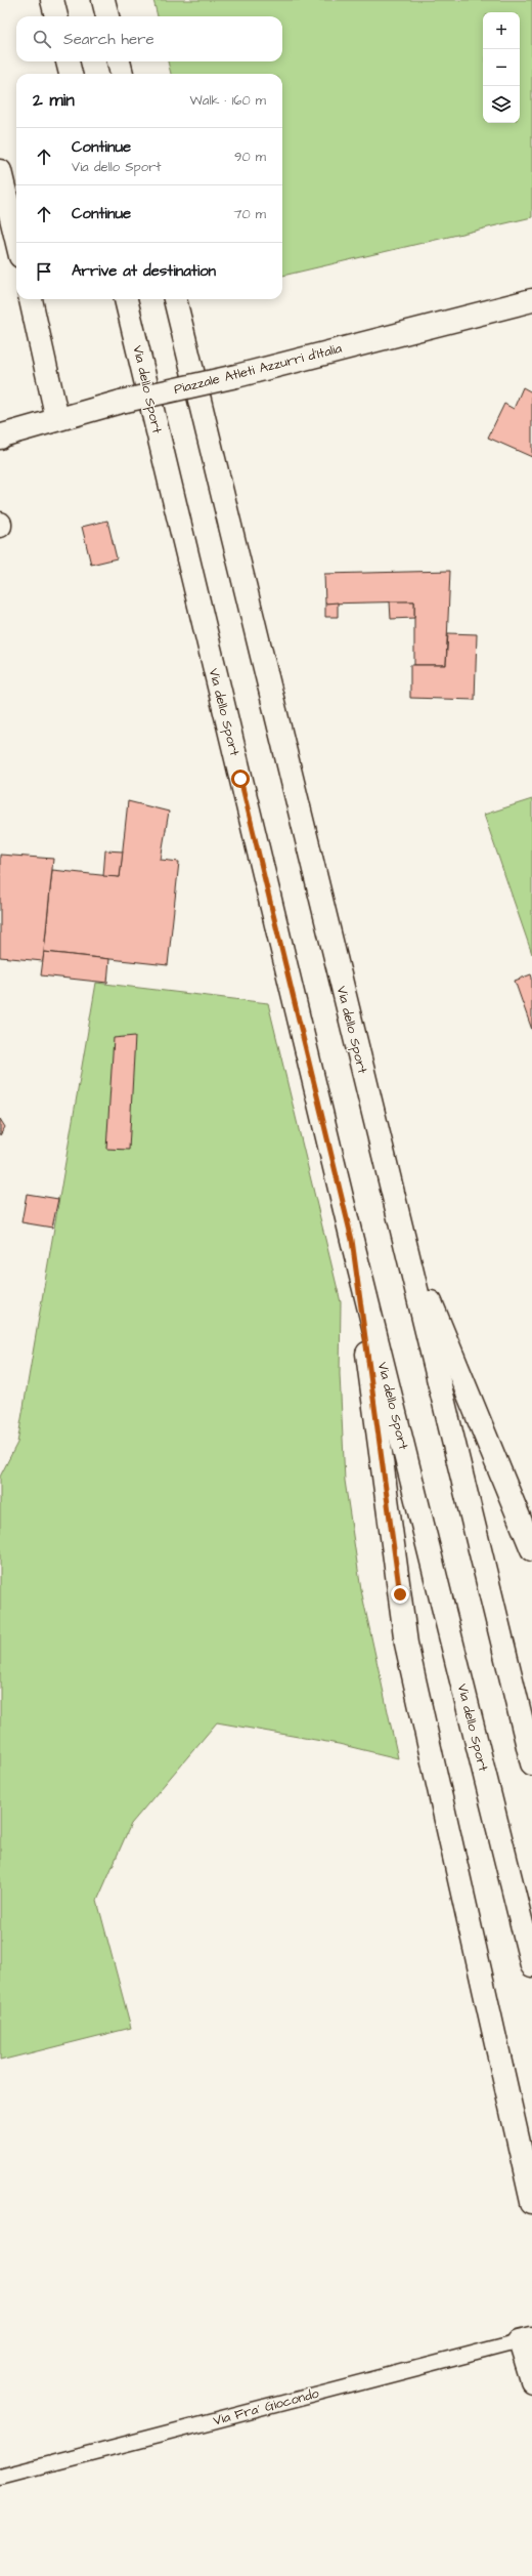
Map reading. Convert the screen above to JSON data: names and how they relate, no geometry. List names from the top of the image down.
{
  "streets": {
    "street": ["Piazzale Atleti Azzurri d'Italia", "Via dello Sport"],
    "lane": ["Via Fra' Giocondo"]
  },
  "page": {
    "map_buttons": ["+", "−"],
    "search": "Search here",
    "heading": ["2 min", "Walk · 160 m"],
    "list": [
      ["Continue", "Via dello Sport", "90 m"],
      ["Continue", "70 m"],
      "Arrive at destination"
    ]
  }
}
